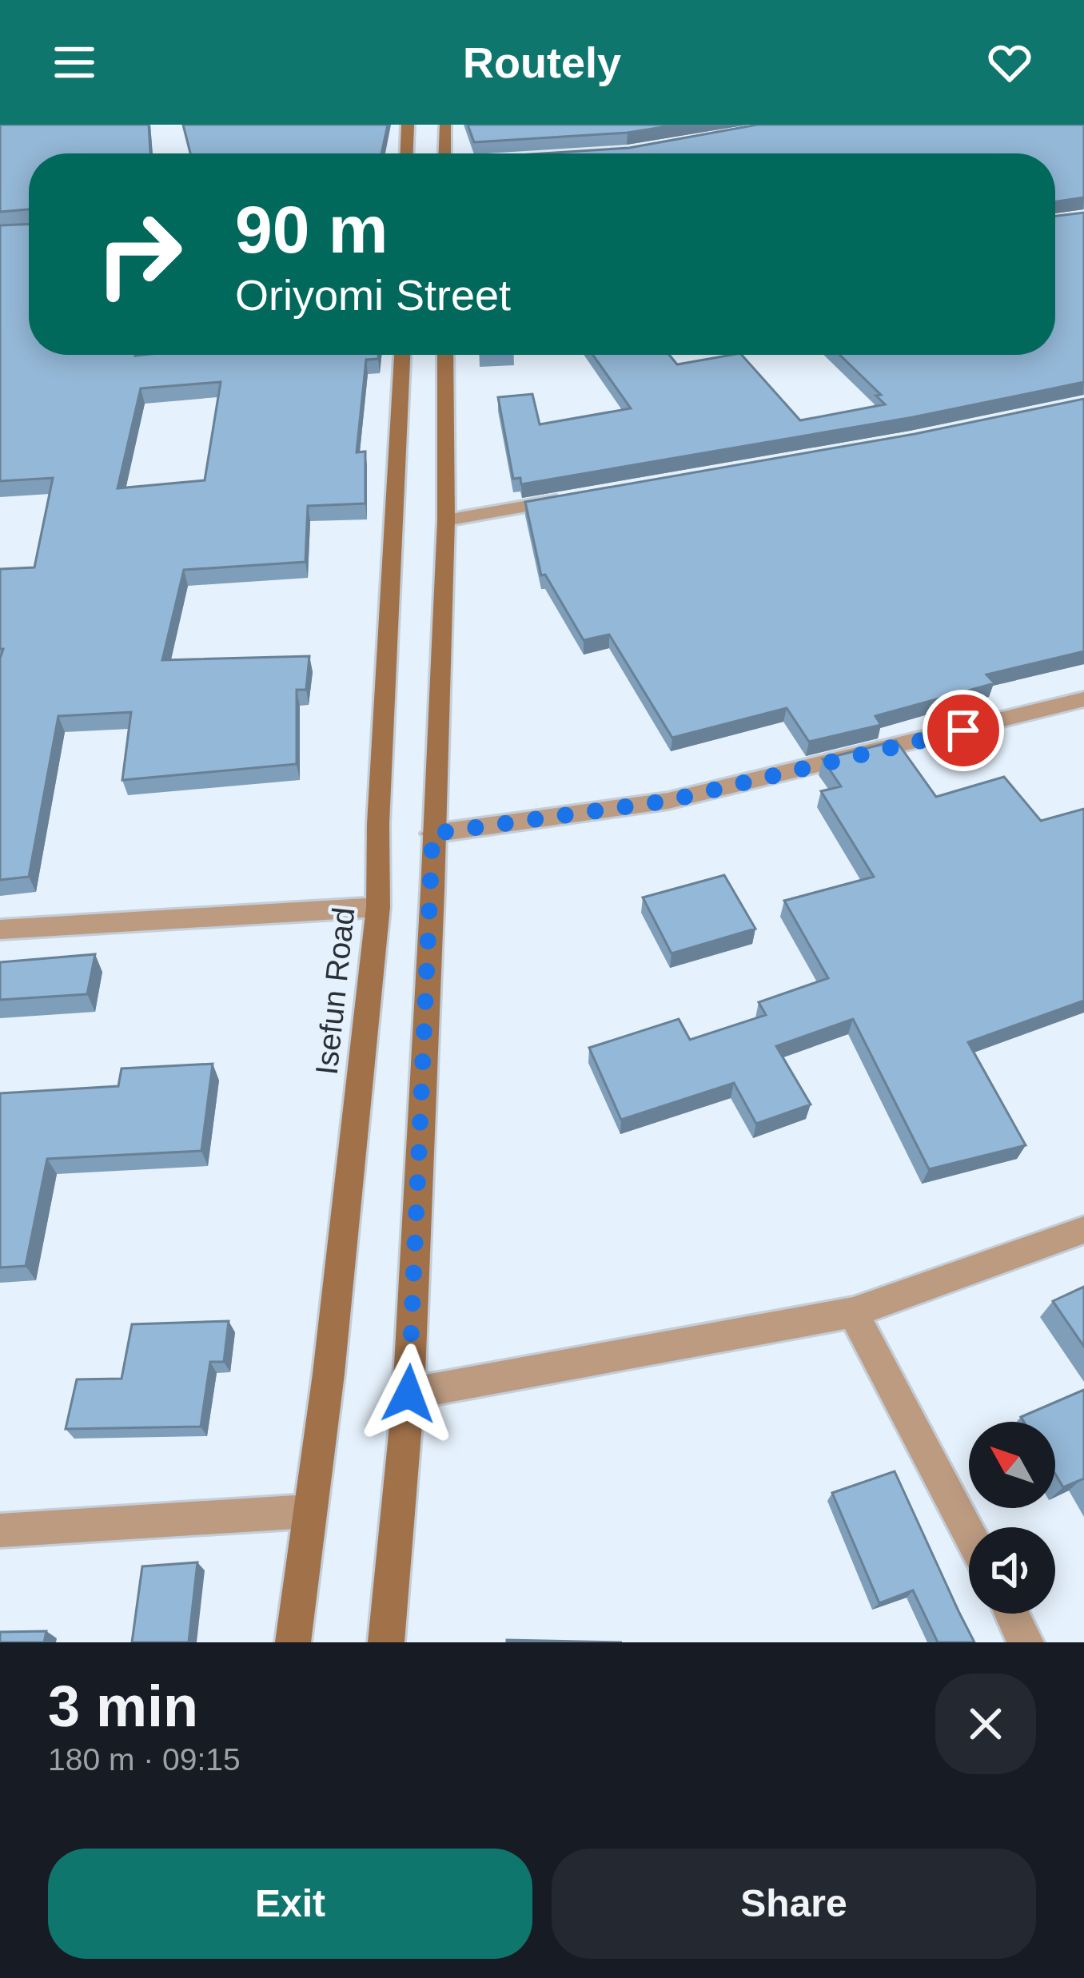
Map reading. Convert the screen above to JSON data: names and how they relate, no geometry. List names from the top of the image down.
{
  "streets": {
    "street": ["Isefun Road"]
  },
  "north": "top left",
  "page": {
    "header": "Routely",
    "turn": ["90 m", "Oriyomi Street"],
    "heading": ["3 min", "180 m · 09:15"],
    "buttons": ["Exit", "Share"]
  }
}
